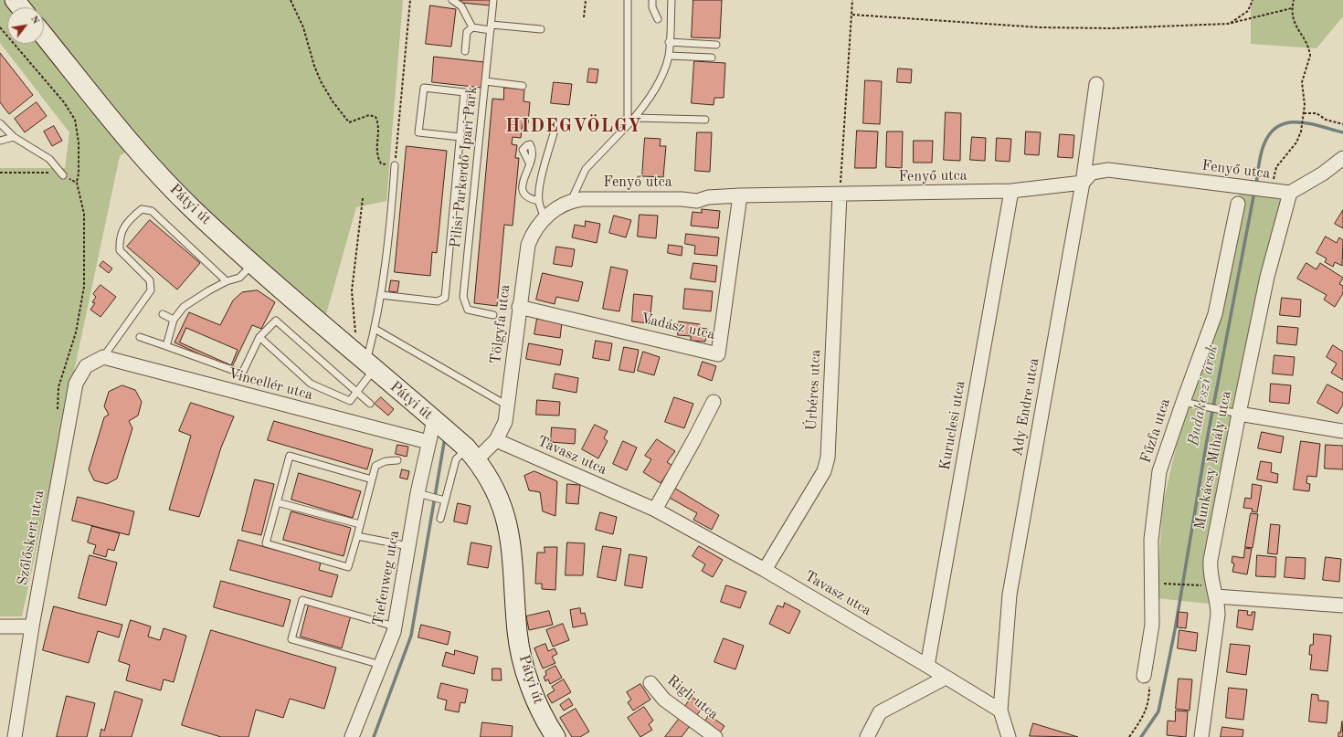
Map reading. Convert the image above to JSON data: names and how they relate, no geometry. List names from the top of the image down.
{
  "streets": {
    "main road": ["Pátyi út"],
    "street": [
      "Fenyő utca",
      "Tölgyfa utca",
      "Vadász utca",
      "Vincellér utca",
      "Úrbéres utca",
      "Ady Endre utca",
      "Kuruclesi utca",
      "Fűzfa utca",
      "Tavasz utca",
      "Munkácsy Mihály utca",
      "Szőlőskert utca",
      "Tiefenweg utca",
      "Rigli utca"
    ],
    "lane": ["Pilisi Parkerdő Ipari Park"]
  },
  "crossings": [
    ["Fenyő utca", "Tölgyfa utca"],
    ["Fenyő utca", "Vadász utca"],
    ["Fenyő utca", "Úrbéres utca"],
    ["Fenyő utca", "Ady Endre utca"],
    ["Fenyő utca", "Kuruclesi utca"],
    ["Fenyő utca", "Munkácsy Mihály utca"],
    ["Pátyi út", "Tölgyfa utca"],
    ["Pátyi út", "Tiefenweg utca"],
    ["Tölgyfa utca", "Vadász utca"],
    ["Tölgyfa utca", "Tavasz utca"],
    ["Vincellér utca", "Szőlőskert utca"],
    ["Vincellér utca", "Tiefenweg utca"],
    ["Úrbéres utca", "Tavasz utca"],
    ["Ady Endre utca", "Tavasz utca"],
    ["Kuruclesi utca", "Tavasz utca"]
  ],
  "districts": ["HIDEGVÖLGY"],
  "water": ["Budakeszi árok"],
  "north": "top right"
}
